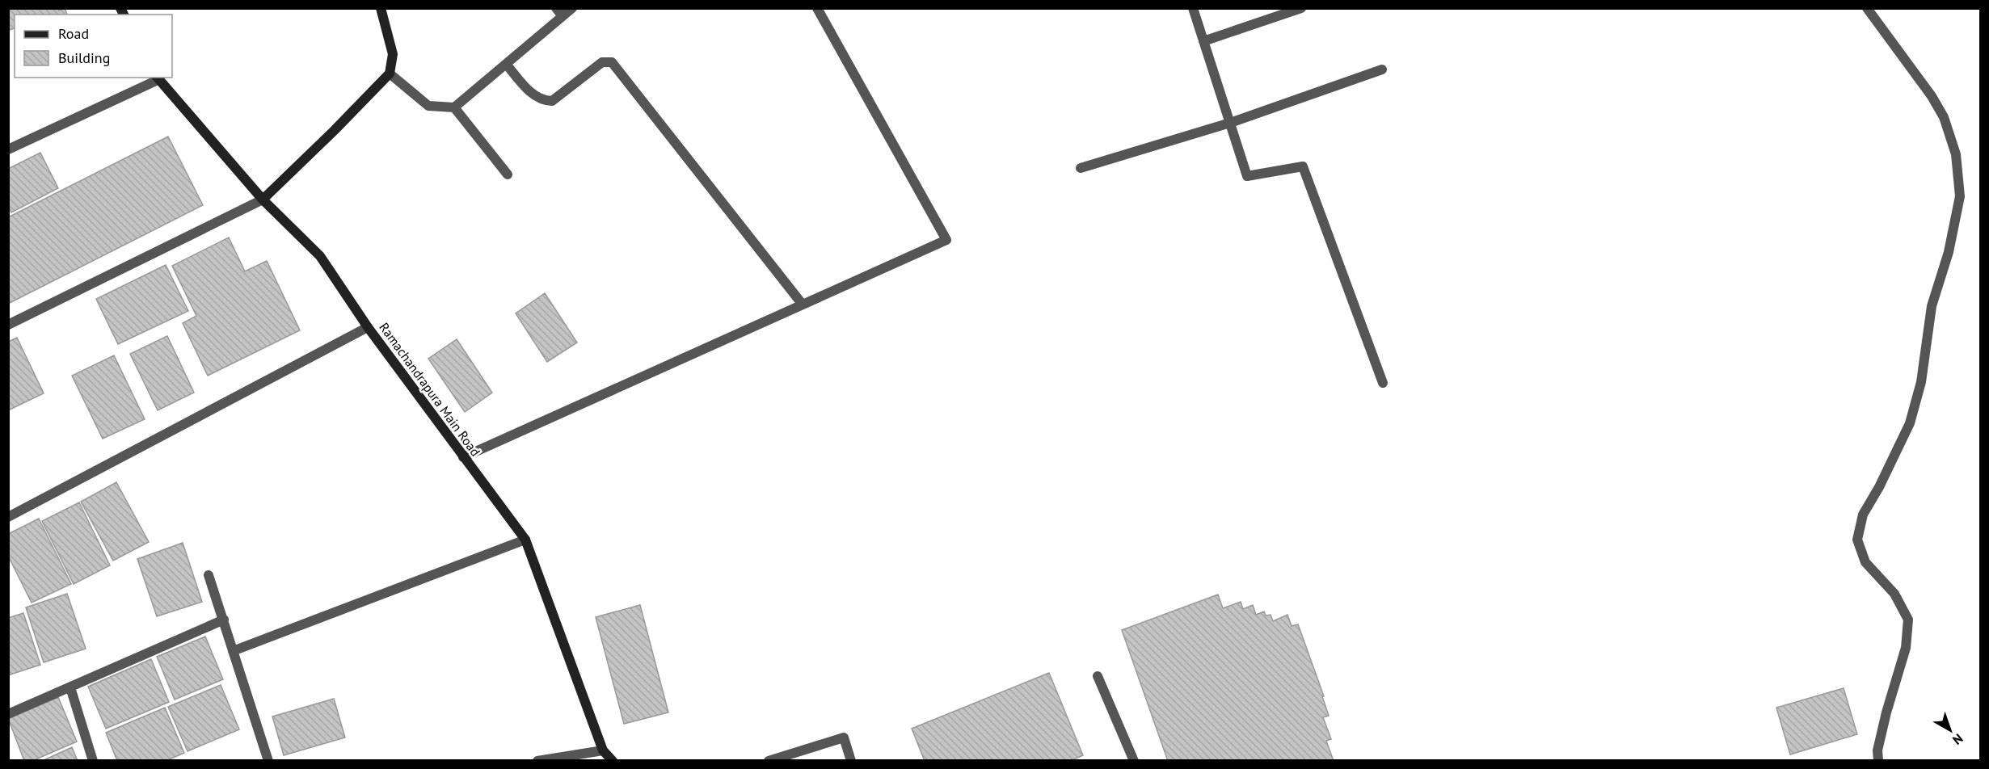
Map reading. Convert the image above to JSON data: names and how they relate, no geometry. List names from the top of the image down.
{
  "streets": {
    "street": ["Ramachandrapura Main Road"]
  },
  "legend": ["Road", "Building"],
  "north": "bottom right"
}
